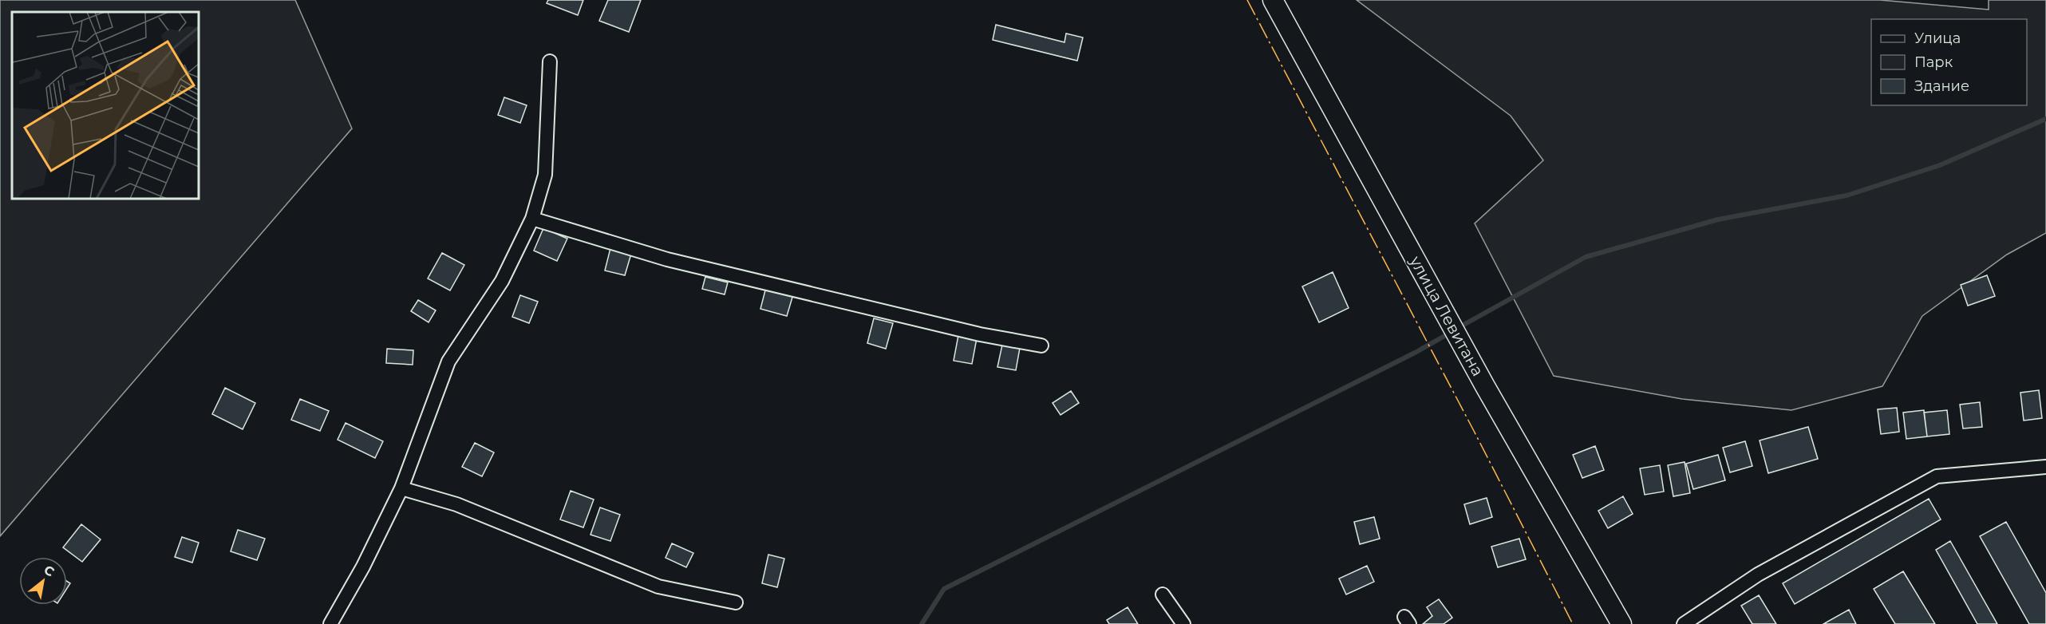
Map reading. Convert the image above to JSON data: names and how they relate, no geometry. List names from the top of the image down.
{
  "streets": {
    "main road": ["улица Левитана"]
  },
  "legend": ["Улица", "Парк", "Здание"],
  "north": "top right"
}
